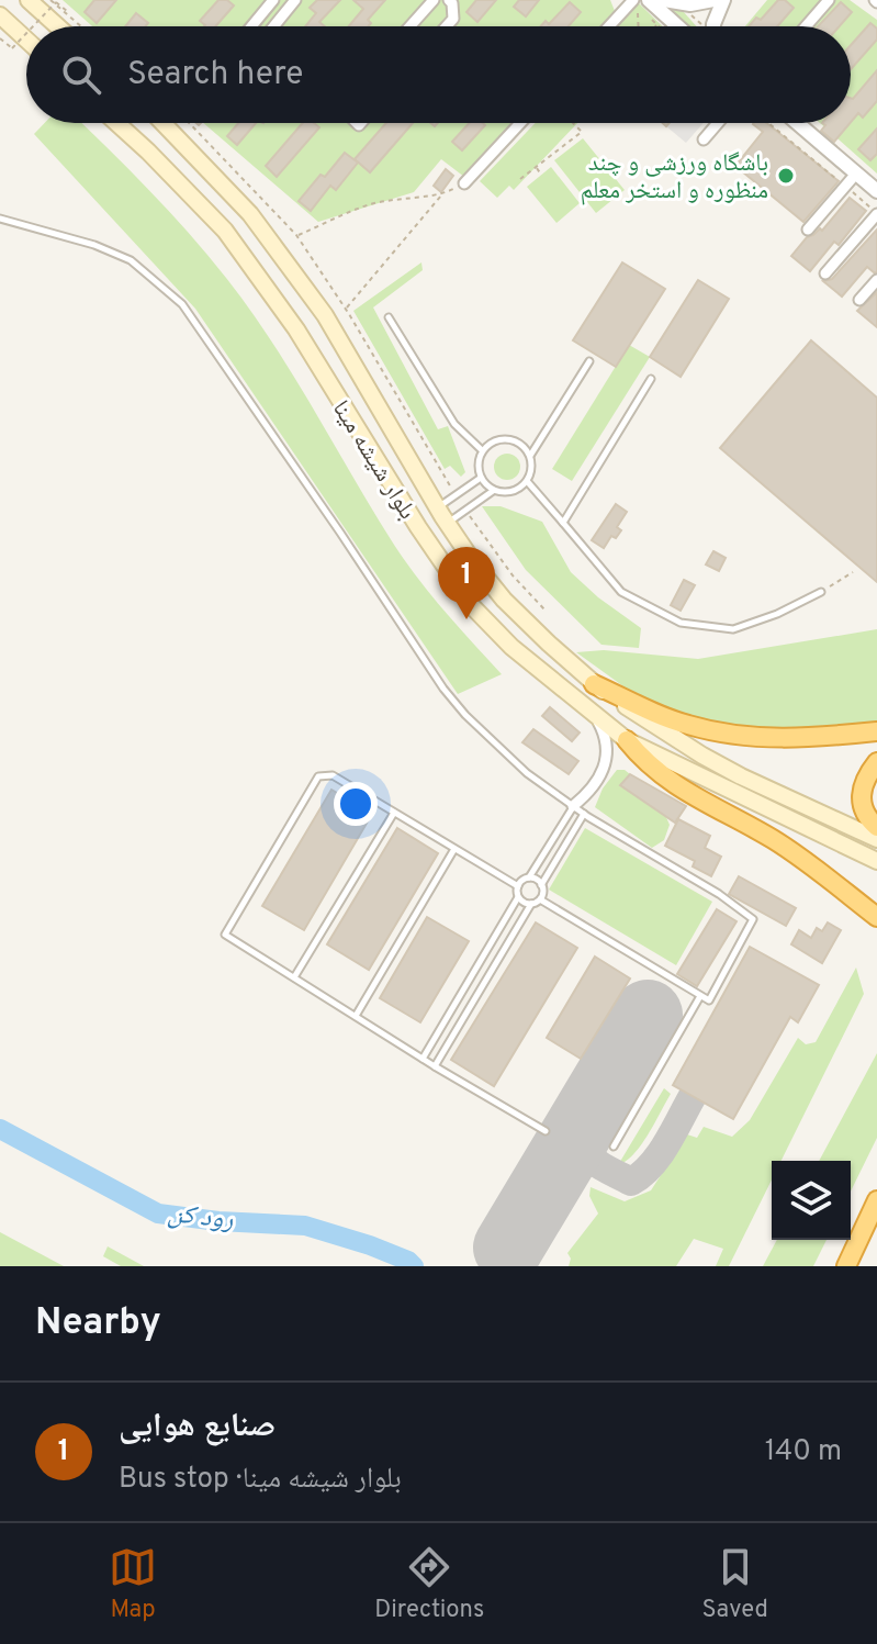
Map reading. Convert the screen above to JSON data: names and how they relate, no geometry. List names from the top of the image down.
{
  "streets": {
    "main road": ["بلوار شیشه مینا"]
  },
  "water": ["رود کن"],
  "places": ["باشگاه ورزشی و چند منظوره و استخر معلم"],
  "page": {
    "search": "Search here",
    "pins": "1",
    "heading": "Nearby",
    "list": [
      {
        "mark": "1",
        "name": "صنایع هوایی",
        "note": "Bus stop · بلوار شیشه مینا",
        "value": "140 m"
      }
    ],
    "nav": ["Map", "Directions", "Saved"]
  }
}
